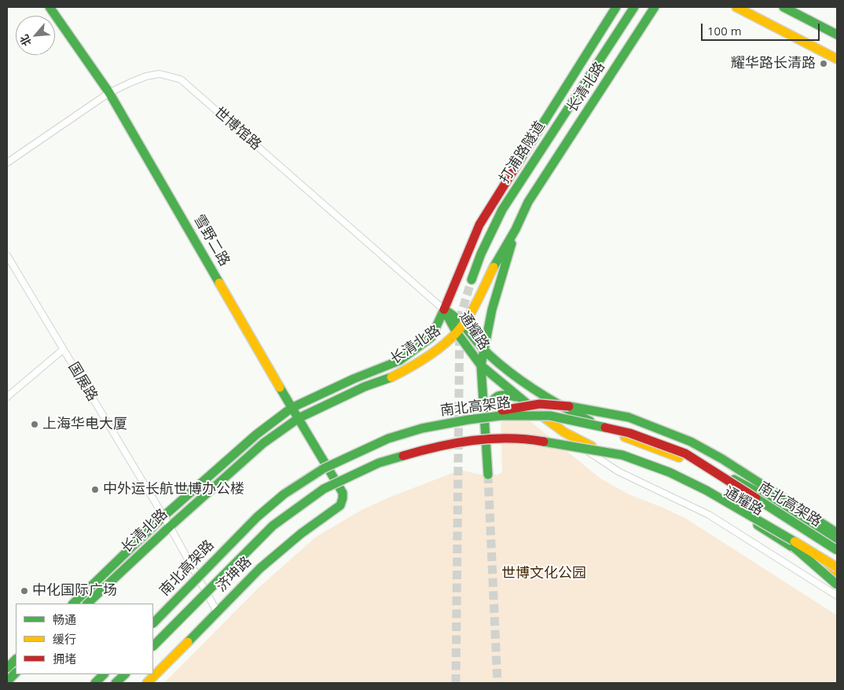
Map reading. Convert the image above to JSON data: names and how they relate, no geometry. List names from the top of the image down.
{
  "streets": {
    "main road": [
      "长清北路",
      "打浦路隧道",
      "雪野二路",
      "通耀路",
      "南北高架路",
      "济坤路"
    ],
    "street": ["世博馆路", "国展路"]
  },
  "crossings": [
    ["长清北路", "世博馆路"],
    ["长清北路", "雪野二路"],
    ["长清北路", "通耀路"],
    ["长清北路", "国展路"],
    ["世博馆路", "雪野二路"],
    ["世博馆路", "通耀路"],
    ["雪野二路", "济坤路"],
    ["国展路", "济坤路"]
  ],
  "parks": ["世博文化公园"],
  "places": [
    "耀华路长清路",
    "上海华电大厦",
    "中外运长航世博办公楼",
    "中化国际广场"
  ],
  "legend": ["畅通", "缓行", "拥堵"],
  "scale_bar": "100 m",
  "north": "bottom left"
}
